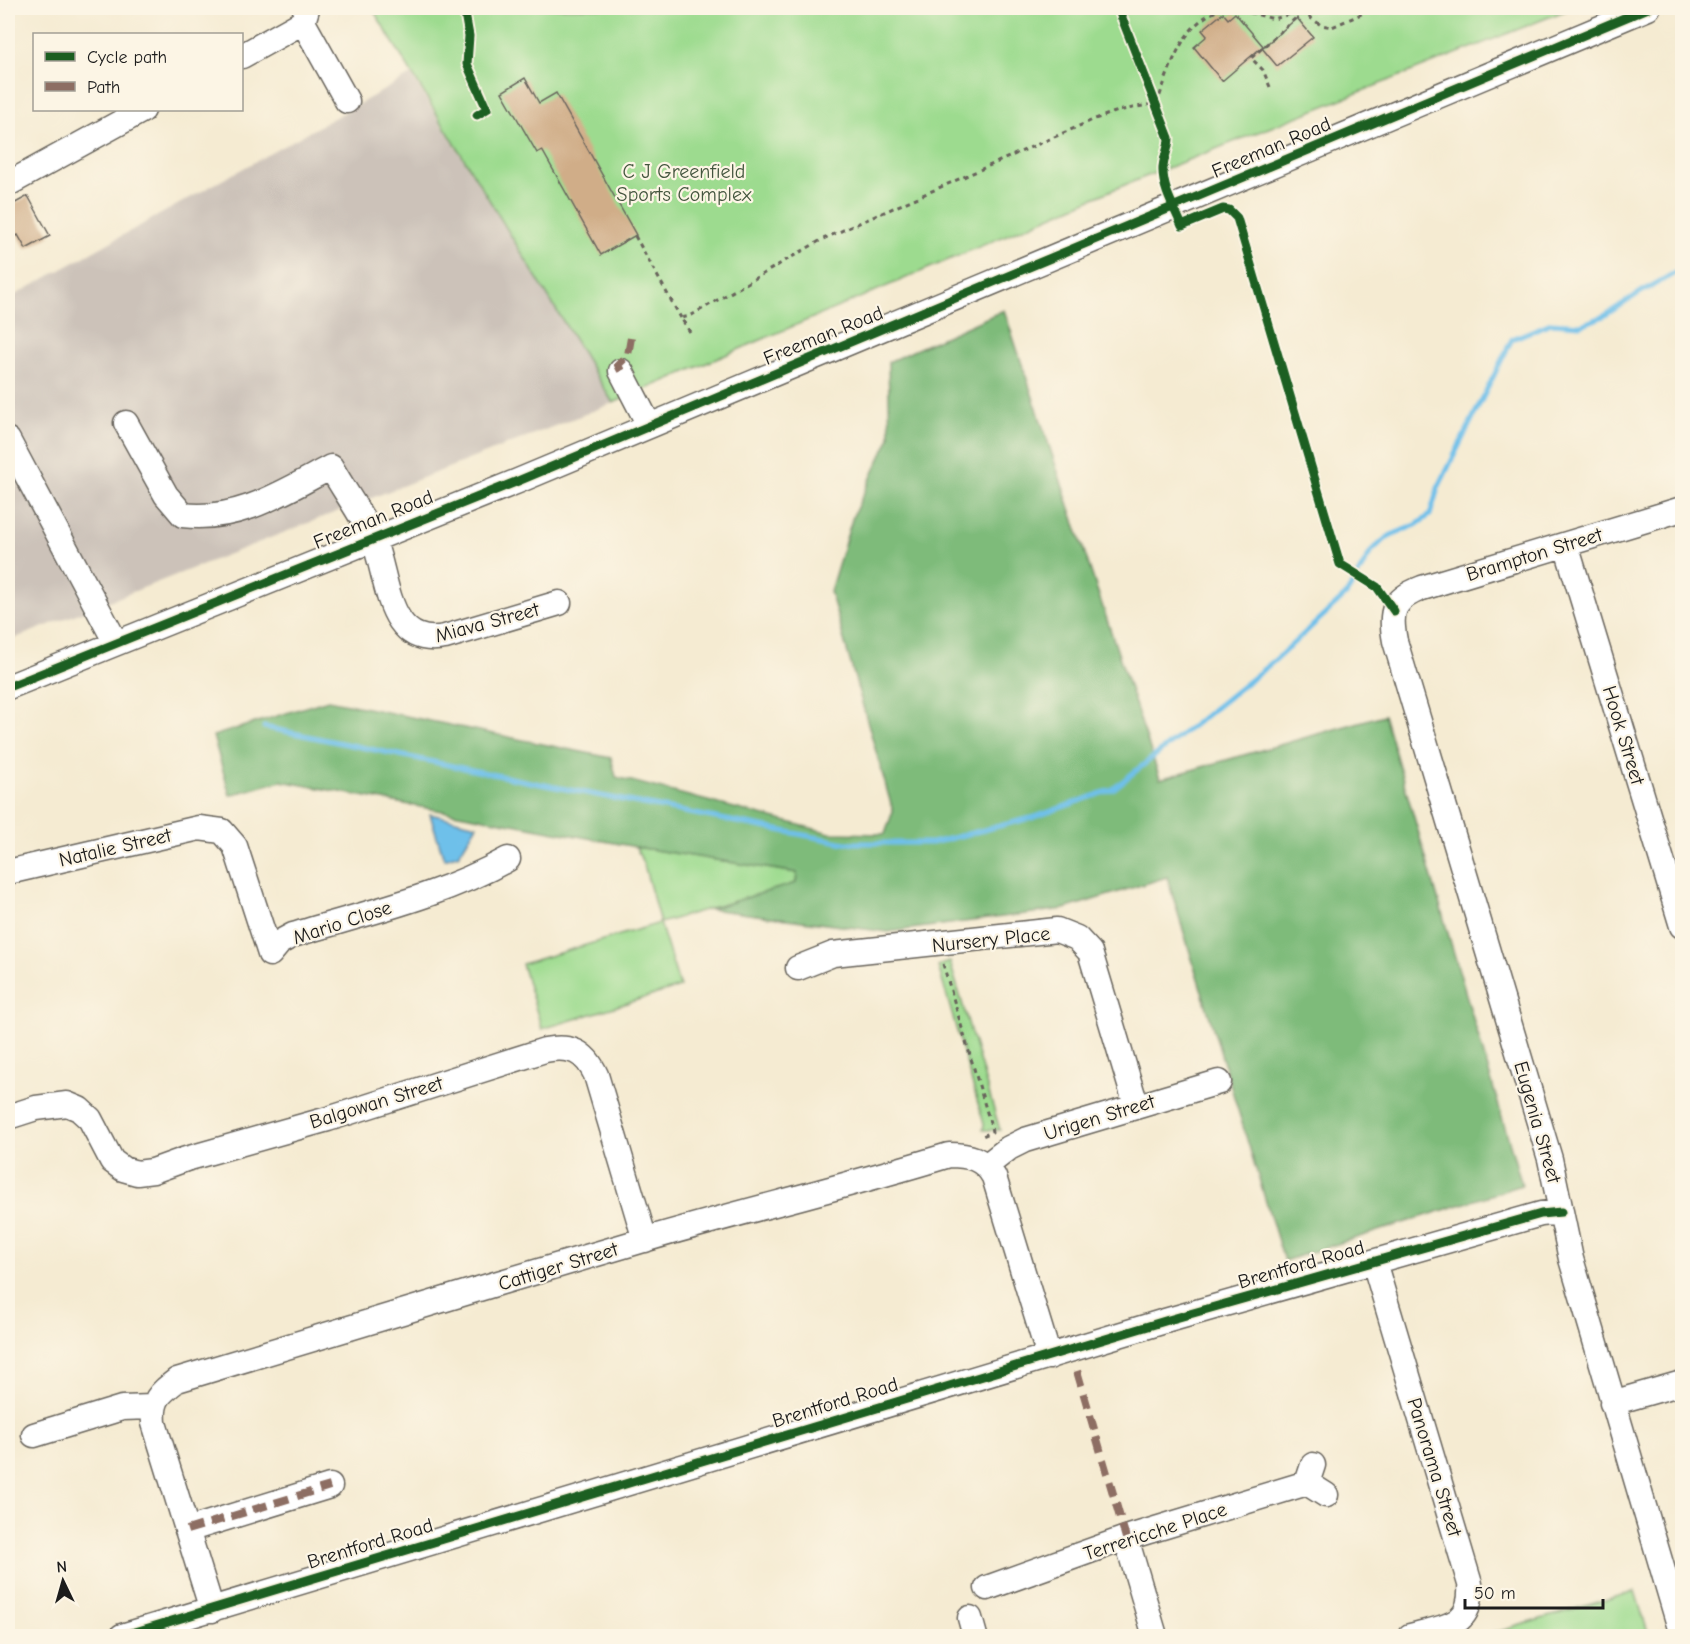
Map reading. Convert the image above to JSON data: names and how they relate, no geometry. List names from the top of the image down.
{
  "streets": {
    "street": [
      "Freeman Road",
      "Brampton Street",
      "Miava Street",
      "Hook Street",
      "Natalie Street",
      "Mario Close",
      "Nursery Place",
      "Balgowan Street",
      "Urigen Street",
      "Eugenia Street",
      "Brentford Road",
      "Cattiger Street",
      "Panorama Street",
      "Terrericche Place"
    ]
  },
  "crossings": [
    ["Freeman Road", "Miava Street"],
    ["Brampton Street", "Hook Street"],
    ["Brampton Street", "Eugenia Street"],
    ["Natalie Street", "Mario Close"],
    ["Nursery Place", "Urigen Street"],
    ["Balgowan Street", "Cattiger Street"],
    ["Urigen Street", "Cattiger Street"],
    ["Eugenia Street", "Brentford Road"],
    ["Brentford Road", "Panorama Street"]
  ],
  "parks": ["C J Greenfield Sports Complex"],
  "legend": ["Cycle path", "Path"],
  "scale_bar": "50 m",
  "north": "top"
}
